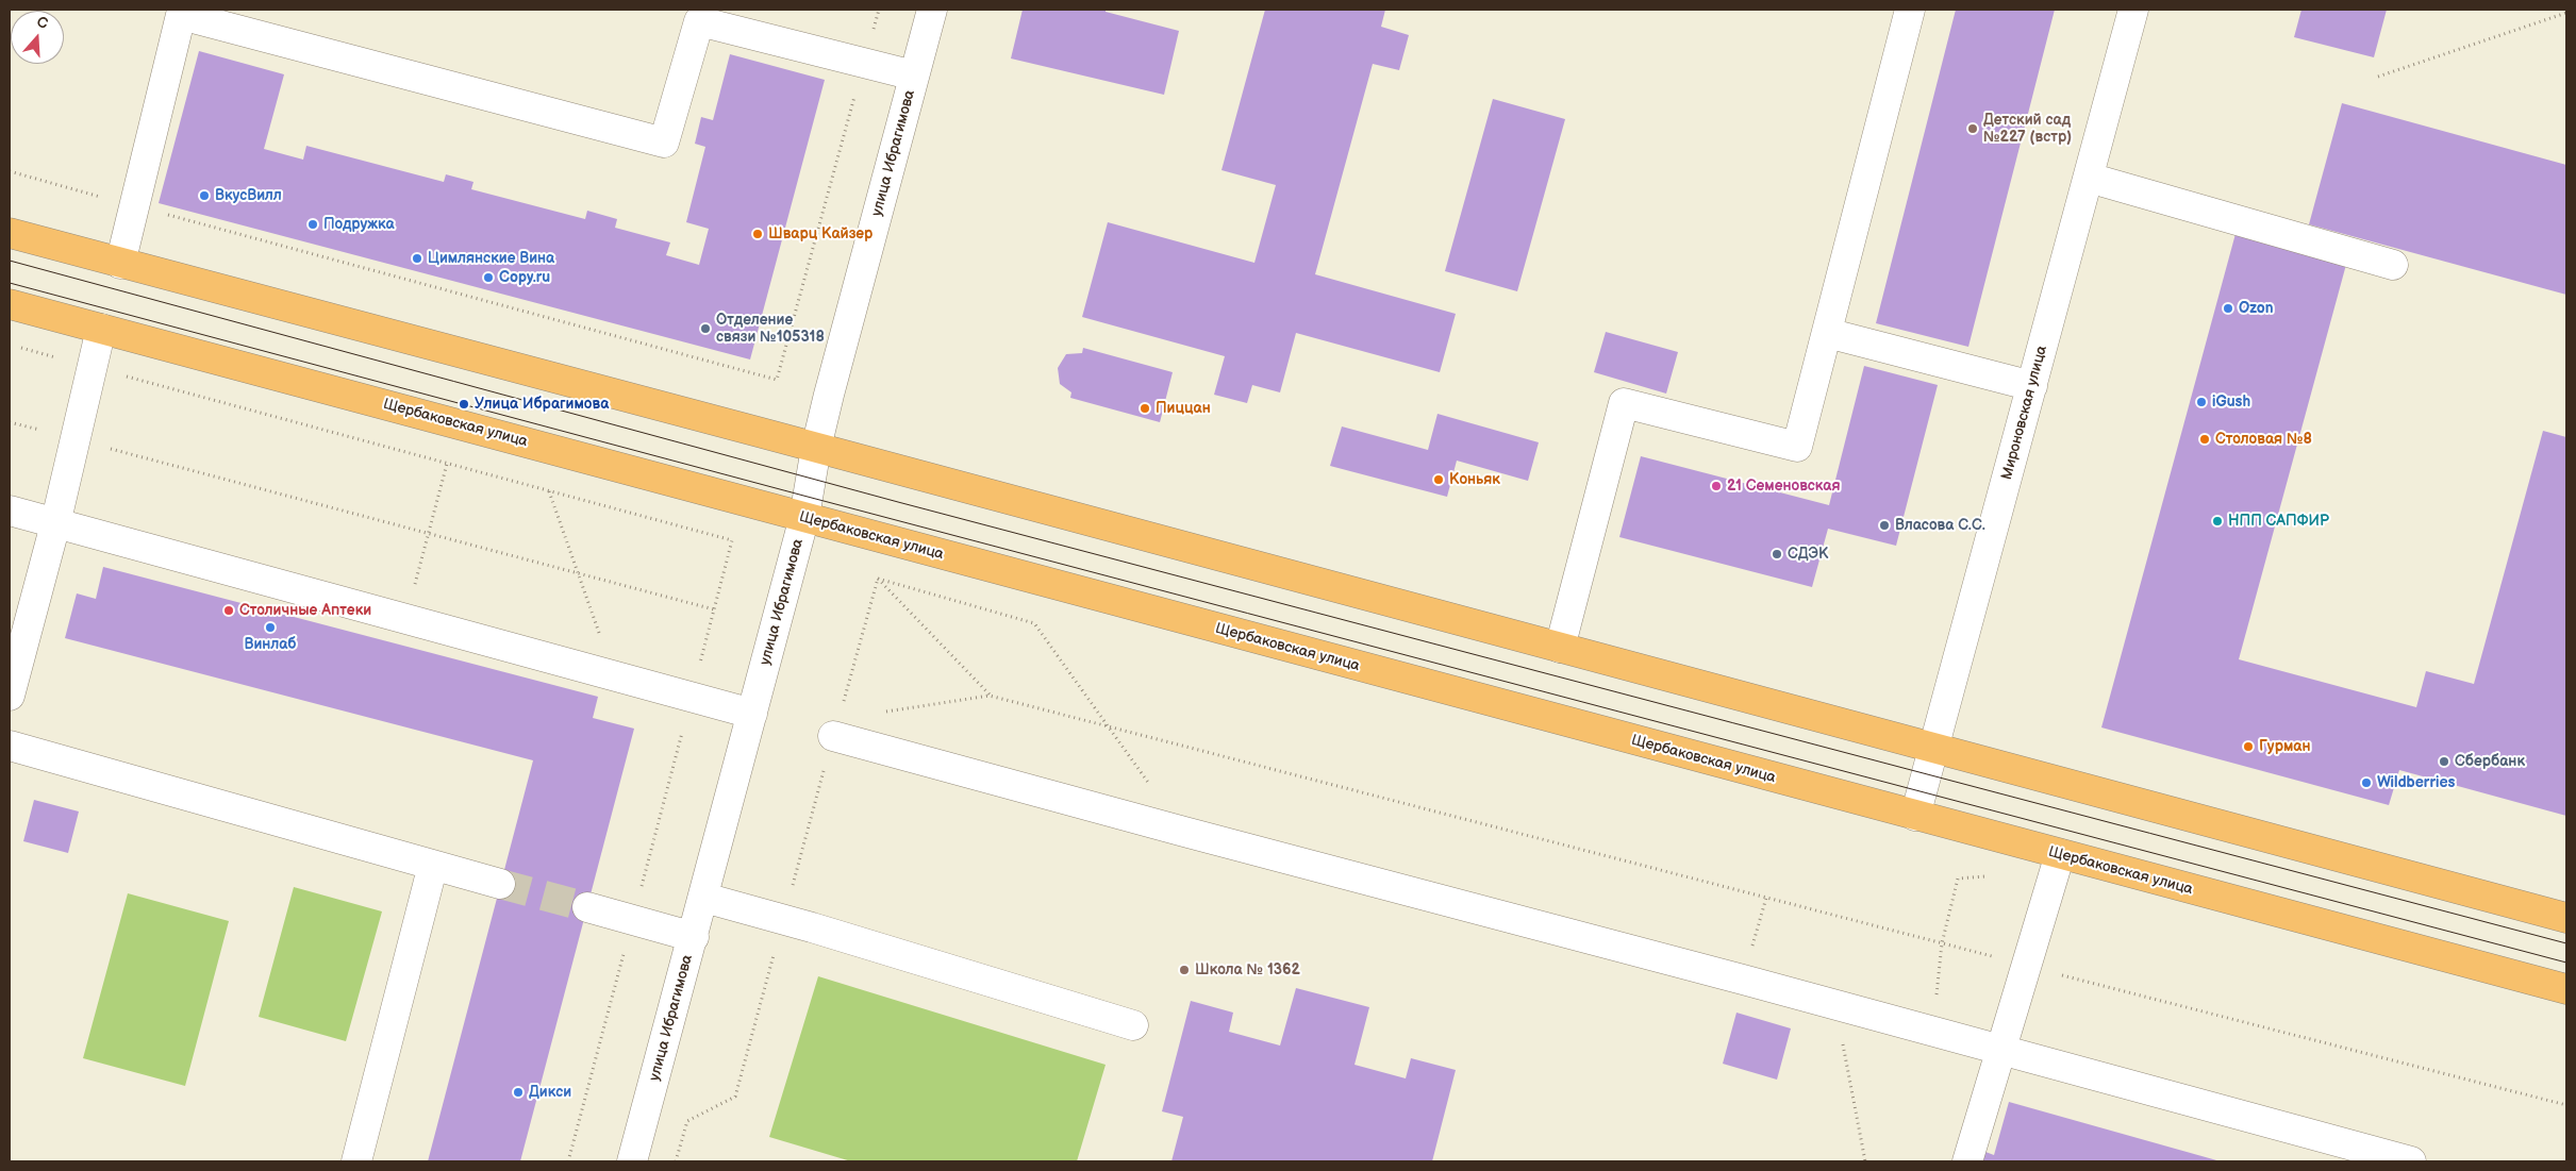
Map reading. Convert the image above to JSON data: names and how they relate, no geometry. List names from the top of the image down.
{
  "streets": {
    "main road": ["Щербаковская улица"],
    "street": ["улица Ибрагимова", "Мироновская улица"]
  },
  "crossings": [
    ["улица Ибрагимова", "Щербаковская улица"],
    ["Мироновская улица", "Щербаковская улица"]
  ],
  "places": [
    "Детский сад №227 (встр)",
    "ВкусВилл",
    "Подружка",
    "Шварц Кайзер",
    "Цимлянские Вина",
    "Copy.ru",
    "Ozon",
    "Отделение связи №105318",
    "iGush",
    "Улица Ибрагимова",
    "Пиццан",
    "Столовая №8",
    "Коньяк",
    "21 Семеновская",
    "НПП САПФИР",
    "Власова С.С.",
    "СДЭК",
    "Столичные Аптеки",
    "Винлаб",
    "Гурман",
    "Сбербанк",
    "Wildberries",
    "Школа № 1362",
    "Дикси"
  ],
  "north": "top"
}
